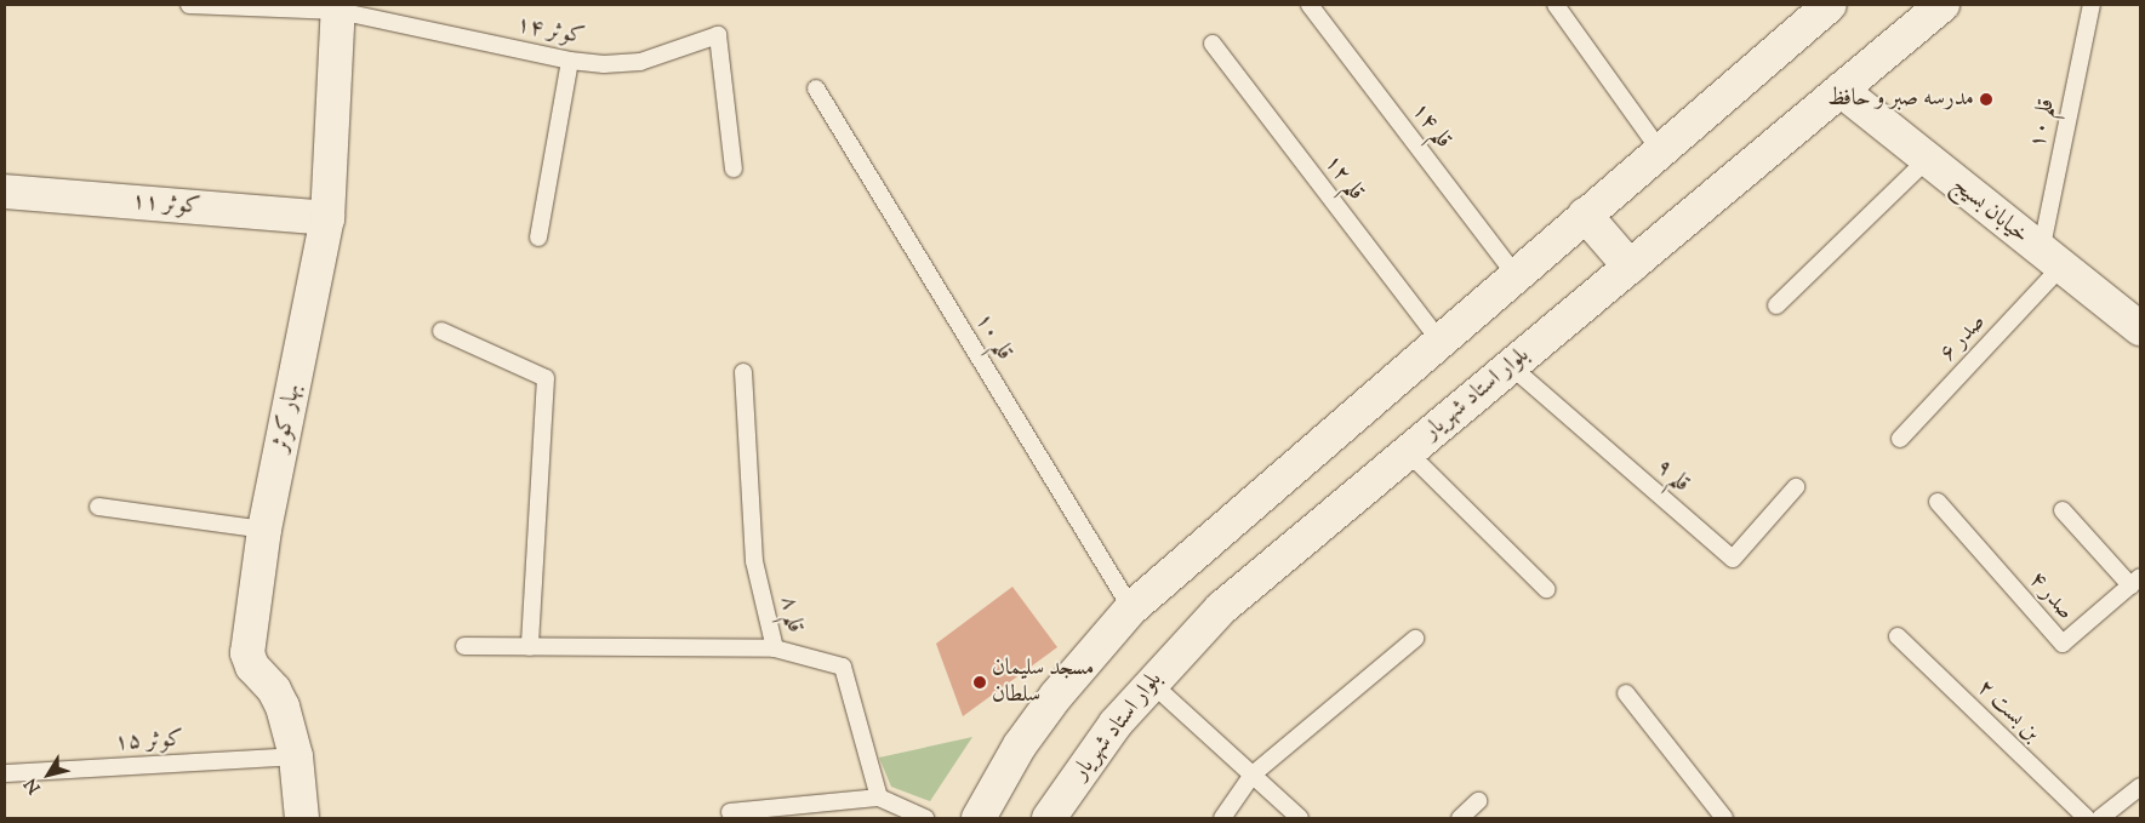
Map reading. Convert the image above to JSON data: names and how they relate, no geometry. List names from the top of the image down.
{
  "streets": {
    "main road": [
      "کوثر ۱۱",
      "خیابان بسیج",
      "بلوار استاد شهریار",
      "بهار کوثر"
    ],
    "lane": [
      "کوثر ۱۴",
      "قلم ۱۰",
      "قلم ۱۴",
      "قلم ۱۲",
      "صدر ۶",
      "قلم ۹",
      "صدر ۴",
      "قلم ۸",
      "بن بست ۲",
      "کوثر ۱۵"
    ]
  },
  "crossings": [
    ["کوثر ۱۴", "بهار کوثر"],
    ["قلم ۱۰", "خیابان بسیج"],
    ["قلم ۱۰", "صدر ۶"],
    ["کوثر ۱۱", "بهار کوثر"],
    ["خیابان بسیج", "صدر ۶"],
    ["خیابان بسیج", "بلوار استاد شهریار"],
    ["بلوار استاد شهریار", "قلم ۹"],
    ["بهار کوثر", "کوثر ۱۵"]
  ],
  "places": ["مدرسه صبر و حافظ", "مسجد سلیمان سلطان"],
  "north": "bottom left"
}
